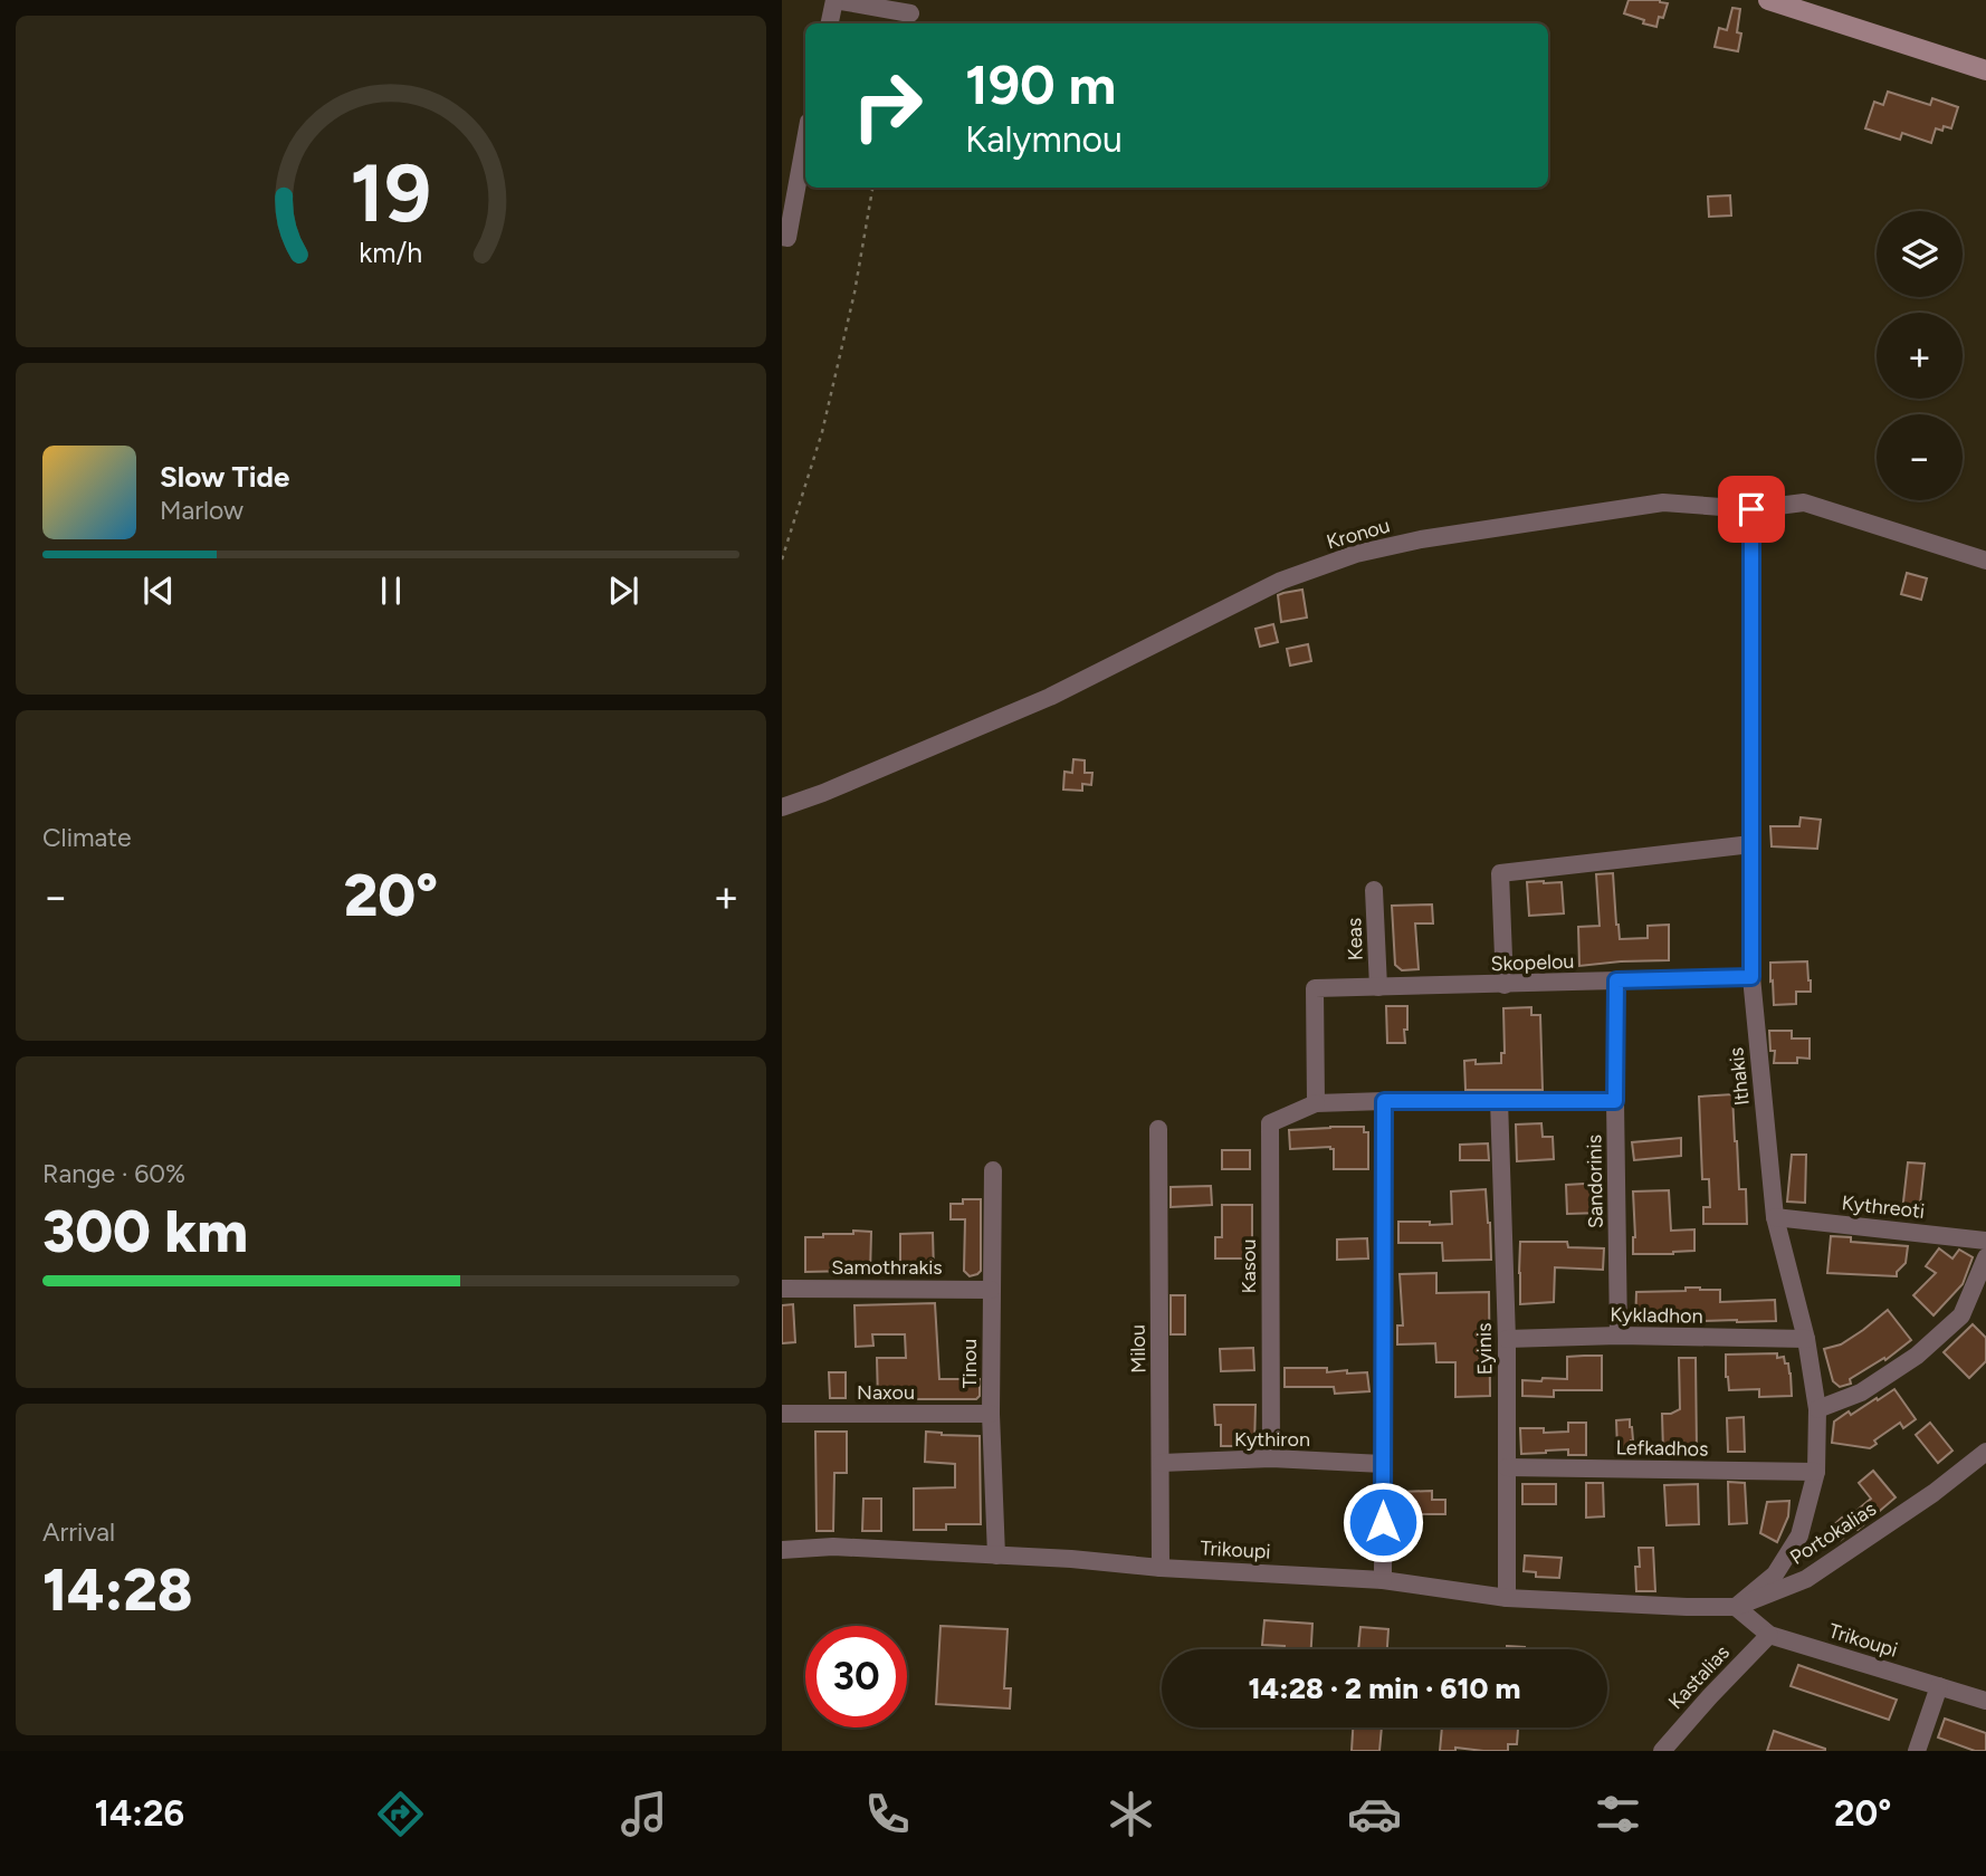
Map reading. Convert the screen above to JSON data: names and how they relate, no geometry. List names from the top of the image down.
{
  "streets": {
    "street": [
      "Kronou",
      "Keas",
      "Skopelou",
      "Ithakis",
      "Sandorinis",
      "Kythreoti",
      "Kasou",
      "Samothrakis",
      "Kykladhon",
      "Milou",
      "Eyinis",
      "Tinou",
      "Naxou",
      "Kythiron",
      "Lefkadhos",
      "Portokalias",
      "Trikoupi",
      "Kastalias"
    ]
  },
  "crossings": [
    ["Kronou", "Ithakis"],
    ["Keas", "Skopelou"],
    ["Skopelou", "Ithakis"],
    ["Skopelou", "Sandorinis"],
    ["Skopelou", "Kasou"],
    ["Ithakis", "Kythreoti"],
    ["Ithakis", "Kykladhon"],
    ["Ithakis", "Lefkadhos"],
    ["Ithakis", "Portokalias"],
    ["Ithakis", "Trikoupi"],
    ["Sandorinis", "Kykladhon"],
    ["Kasou", "Kythiron"],
    ["Samothrakis", "Tinou"],
    ["Kykladhon", "Eyinis"],
    ["Milou", "Kythiron"],
    ["Milou", "Trikoupi"],
    ["Eyinis", "Lefkadhos"],
    ["Eyinis", "Trikoupi"],
    ["Tinou", "Naxou"],
    ["Tinou", "Trikoupi"],
    ["Portokalias", "Trikoupi"],
    ["Trikoupi", "Kastalias"]
  ],
  "page": {
    "turn": ["190 m", "Kalymnou"],
    "map_buttons": ["+", "−"],
    "song": ["Slow Tide", "Marlow"],
    "tile": [
      "Climate",
      ["Range · 60%", "300 km"],
      ["Arrival", "14:28"]
    ],
    "heat": ["−", "20°", "+"],
    "limit": "30",
    "trip": "14:28 · 2 min · 610 m",
    "tabs": ["14:26", "20°"],
    "gauge": ["19", "km/h"]
  }
}
